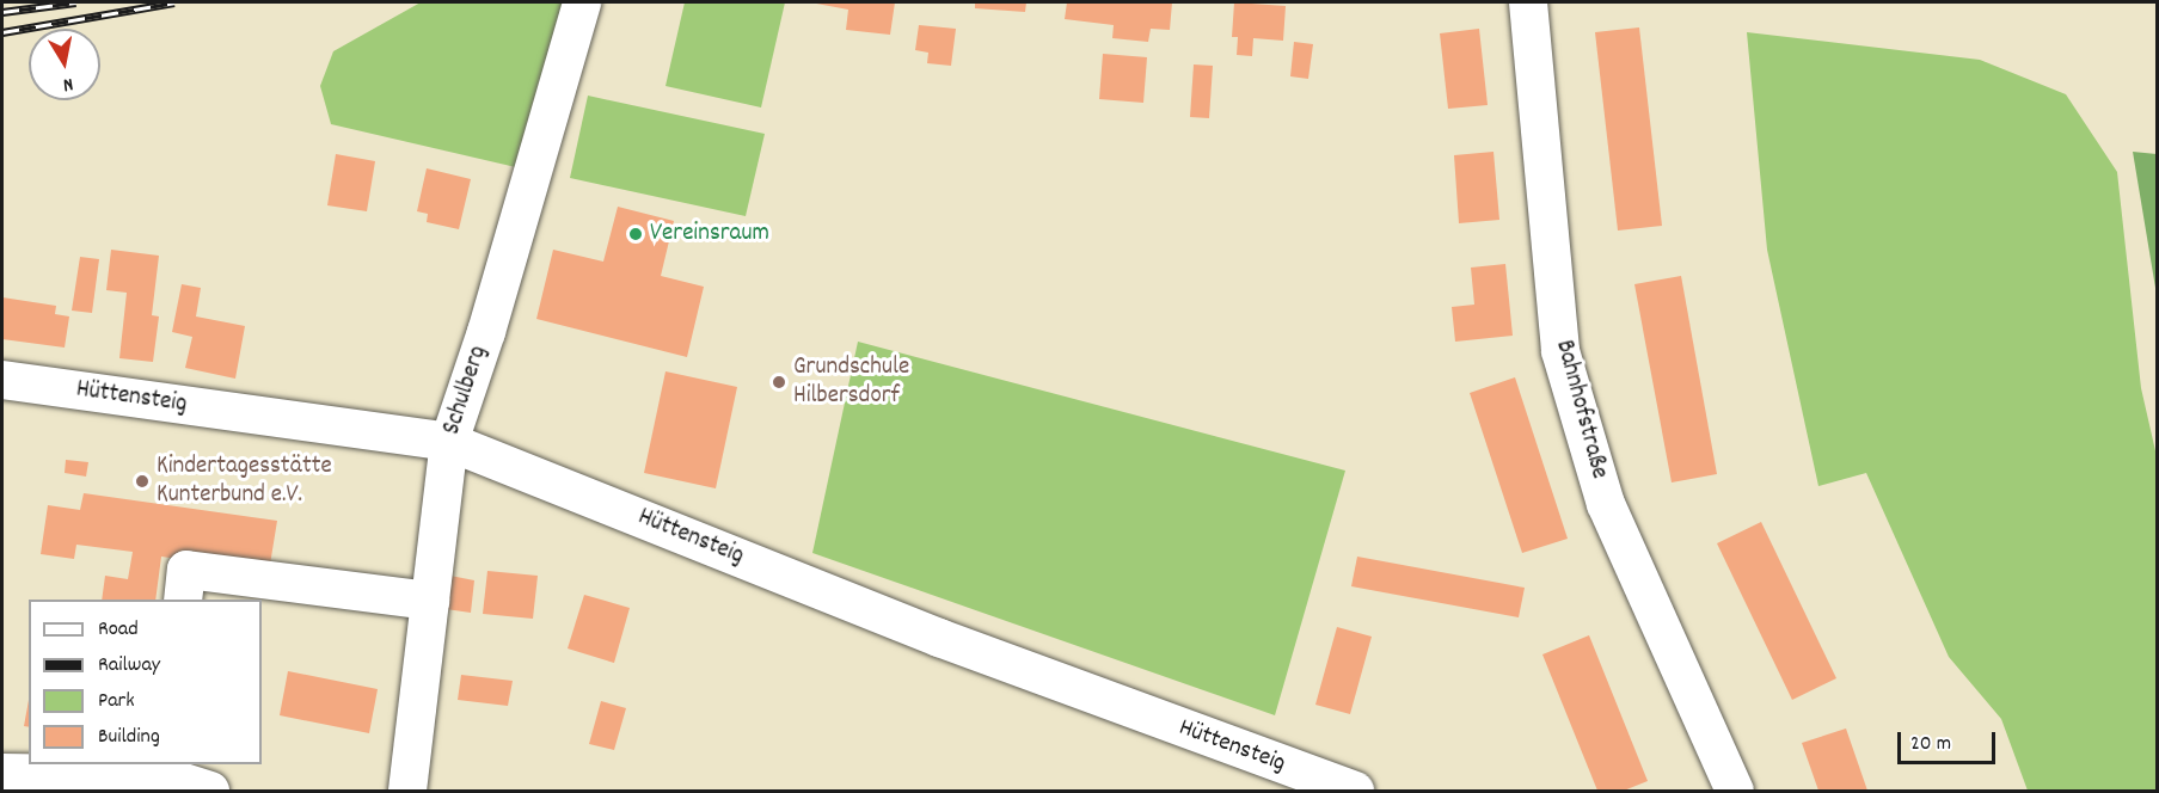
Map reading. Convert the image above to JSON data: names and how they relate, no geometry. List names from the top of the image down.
{
  "streets": {
    "street": ["Schulberg", "Hüttensteig", "Bahnhofstraße"]
  },
  "crossings": [
    ["Schulberg", "Hüttensteig"]
  ],
  "places": ["Vereinsraum", "Grundschule Hilbersdorf", "Kindertagesstätte Kunterbund e.V."],
  "legend": [
    "Road",
    "Railway",
    "Park",
    "Building"
  ],
  "scale_bar": "20 m",
  "north": "bottom"
}
